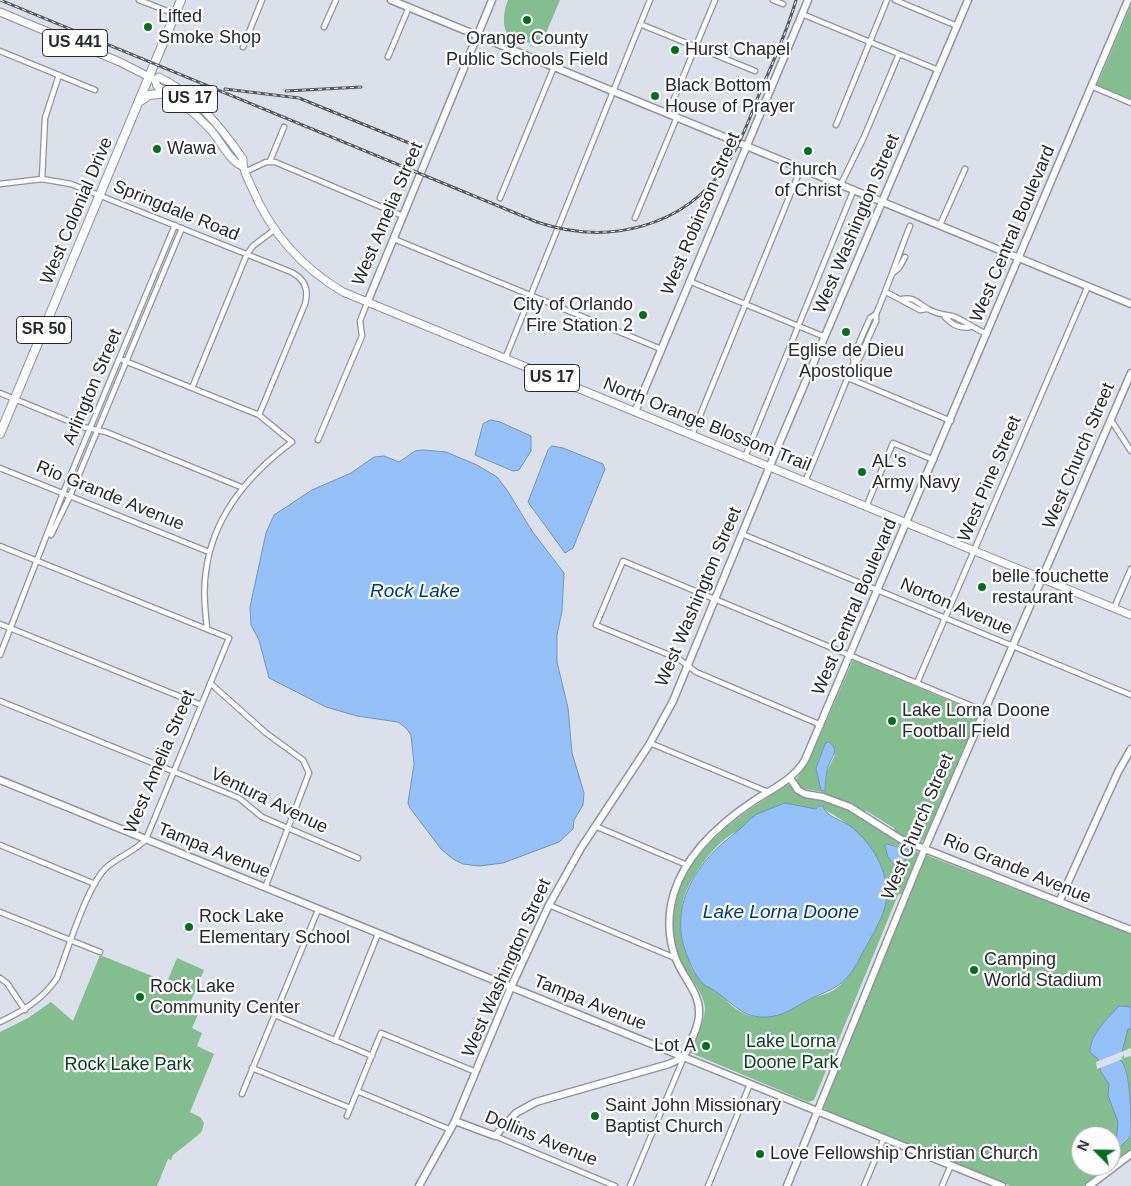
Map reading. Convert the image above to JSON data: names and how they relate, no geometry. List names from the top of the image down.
{
  "streets": {
    "highway": ["US 17", "West Colonial Drive", "SR 50"],
    "main road": ["US 441", "North Orange Blossom Trail"],
    "street": [
      "Springdale Road",
      "West Amelia Street",
      "West Robinson Street",
      "West Washington Street",
      "West Central Boulevard",
      "Arlington Street",
      "West Church Street",
      "West Pine Street",
      "Rio Grande Avenue",
      "Norton Avenue",
      "Ventura Avenue",
      "Tampa Avenue",
      "Dollins Avenue"
    ]
  },
  "crossings": [
    ["US 17", "West Central Boulevard"],
    ["US 17", "North Orange Blossom Trail"],
    ["US 17", "West Church Street"],
    ["US 17", "West Pine Street"],
    ["West Colonial Drive", "Springdale Road"],
    ["West Colonial Drive", "North Orange Blossom Trail"],
    ["Springdale Road", "Arlington Street"],
    ["West Amelia Street", "North Orange Blossom Trail"],
    ["West Amelia Street", "Ventura Avenue"],
    ["West Amelia Street", "Tampa Avenue"],
    ["West Robinson Street", "North Orange Blossom Trail"],
    ["West Washington Street", "North Orange Blossom Trail"],
    ["West Washington Street", "Norton Avenue"],
    ["West Washington Street", "Tampa Avenue"],
    ["West Washington Street", "Dollins Avenue"],
    ["West Central Boulevard", "North Orange Blossom Trail"],
    ["West Central Boulevard", "Rio Grande Avenue"],
    ["West Central Boulevard", "Norton Avenue"],
    ["West Central Boulevard", "Tampa Avenue"],
    ["Arlington Street", "Rio Grande Avenue"],
    ["West Church Street", "Rio Grande Avenue"],
    ["West Church Street", "Norton Avenue"],
    ["West Church Street", "Tampa Avenue"],
    ["West Pine Street", "Norton Avenue"]
  ],
  "water": ["Rock Lake", "Lake Lorna Doone"],
  "parks": ["Lake Lorna Doone Park", "Rock Lake Park"],
  "places": [
    "Orange County Public Schools Field",
    "Lifted Smoke Shop",
    "Hurst Chapel",
    "Black Bottom House of Prayer",
    "Wawa",
    "Church of Christ",
    "City of Orlando Fire Station 2",
    "Eglise de Dieu Apostolique",
    "AL's Army Navy",
    "belle fouchette restaurant",
    "Lake Lorna Doone Football Field",
    "Rock Lake Elementary School",
    "Camping World Stadium",
    "Rock Lake Community Center",
    "Lot A",
    "Saint John Missionary Baptist Church",
    "Love Fellowship Christian Church"
  ],
  "north": "top left"
}
